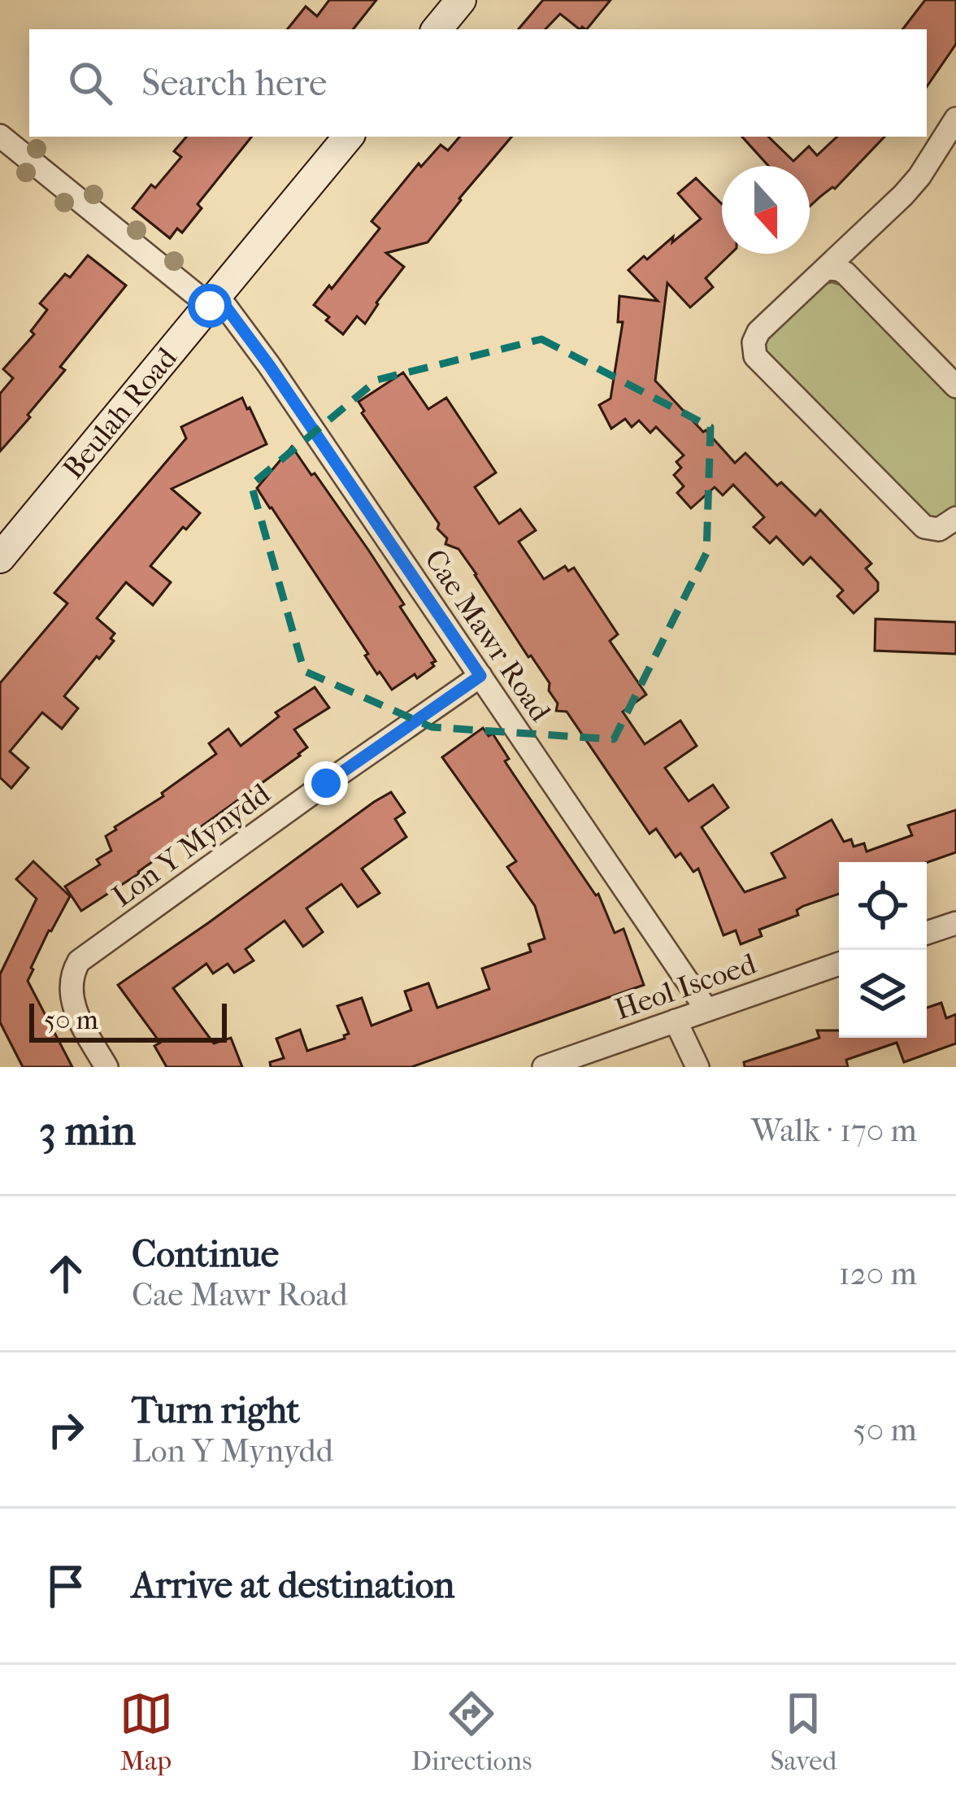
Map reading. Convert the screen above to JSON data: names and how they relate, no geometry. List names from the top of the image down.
{
  "streets": {
    "street": [
      "Beulah Road",
      "Cae Mawr Road",
      "Lon Y Mynydd",
      "Heol Iscoed"
    ]
  },
  "crossings": [
    ["Beulah Road", "Cae Mawr Road"],
    ["Cae Mawr Road", "Lon Y Mynydd"],
    ["Cae Mawr Road", "Heol Iscoed"]
  ],
  "scale_bar": "50 m",
  "north": "bottom",
  "page": {
    "search": "Search here",
    "scale": "50 m",
    "heading": ["3 min", "Walk · 170 m"],
    "list": [
      ["Continue", "Cae Mawr Road", "120 m"],
      ["Turn right", "Lon Y Mynydd", "50 m"],
      "Arrive at destination"
    ],
    "nav": ["Map", "Directions", "Saved"]
  }
}
